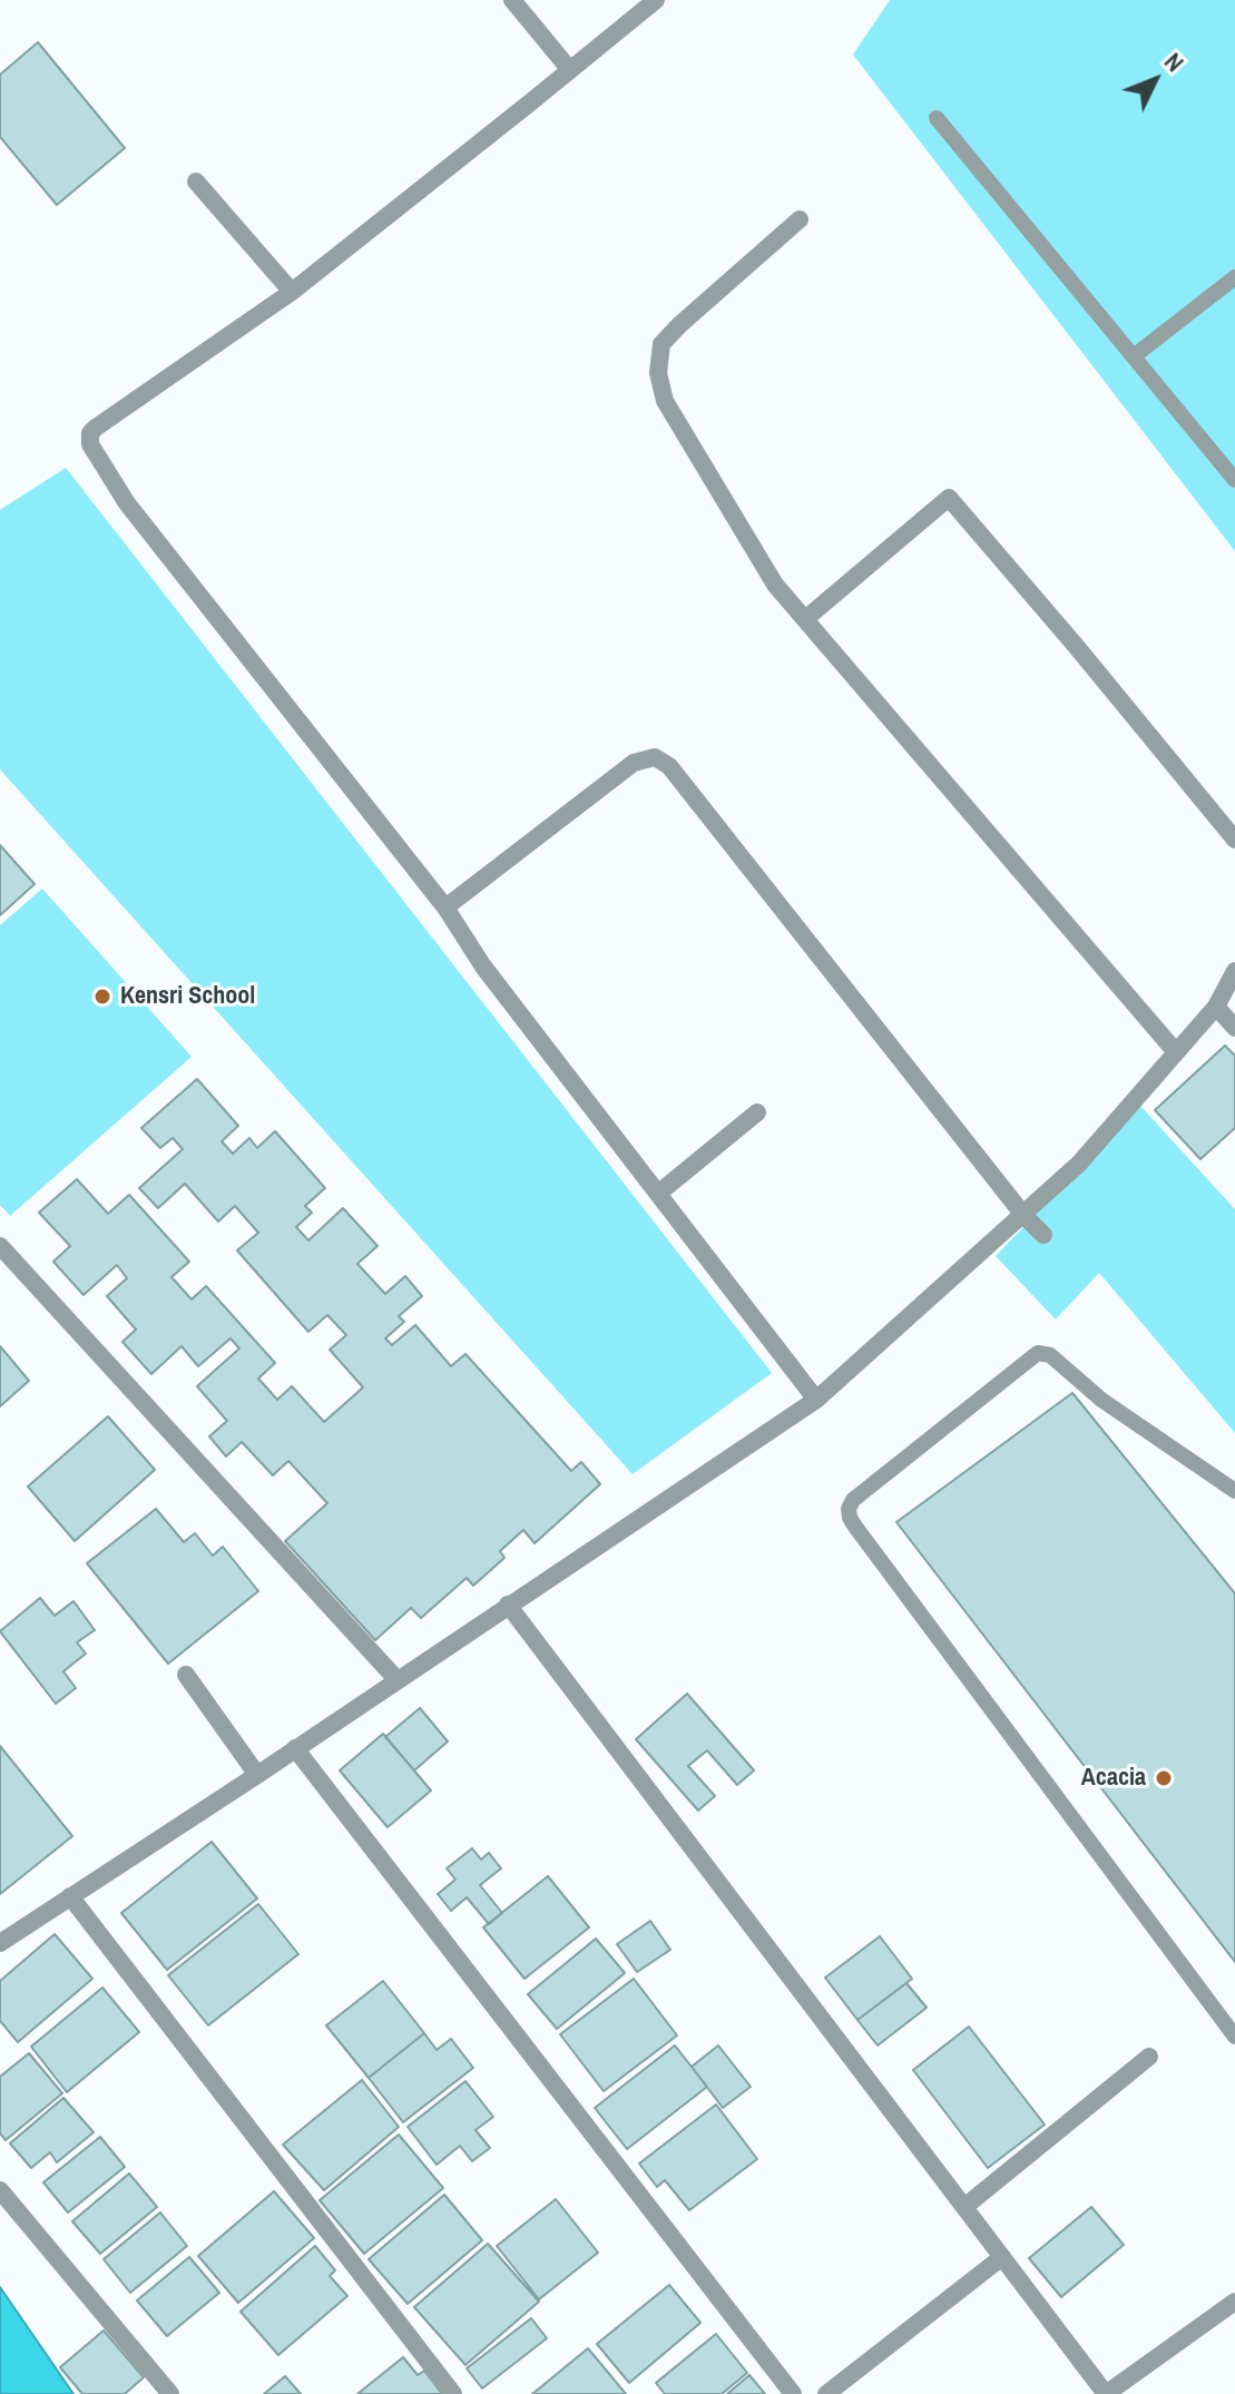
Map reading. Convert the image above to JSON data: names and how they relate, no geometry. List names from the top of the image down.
{
  "places": ["Kensri School", "Acacia"],
  "north": "top right"
}
